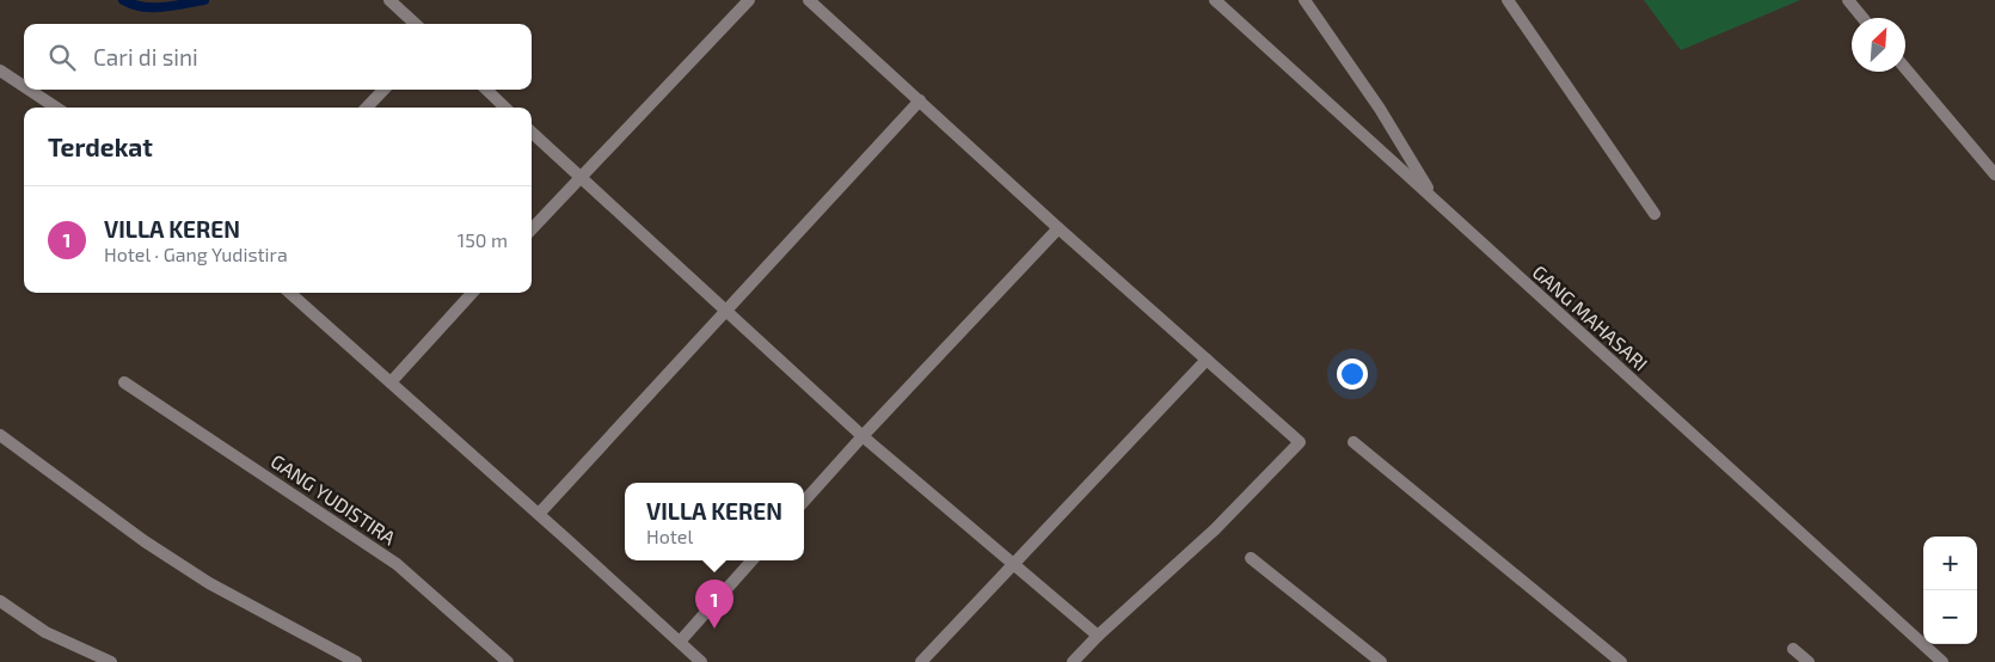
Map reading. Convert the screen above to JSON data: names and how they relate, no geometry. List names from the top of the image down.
{
  "streets": {
    "street": ["GANG MAHASARI", "GANG YUDISTIRA"]
  },
  "north": "top right",
  "page": {
    "search": "Cari di sini",
    "heading": "Terdekat",
    "list": [
      {
        "mark": "1",
        "name": "VILLA KEREN",
        "note": "Hotel · Gang Yudistira",
        "value": "150 m"
      }
    ],
    "popup": ["VILLA KEREN", "Hotel"],
    "map_buttons": ["+", "−"],
    "pins": "1"
  }
}
